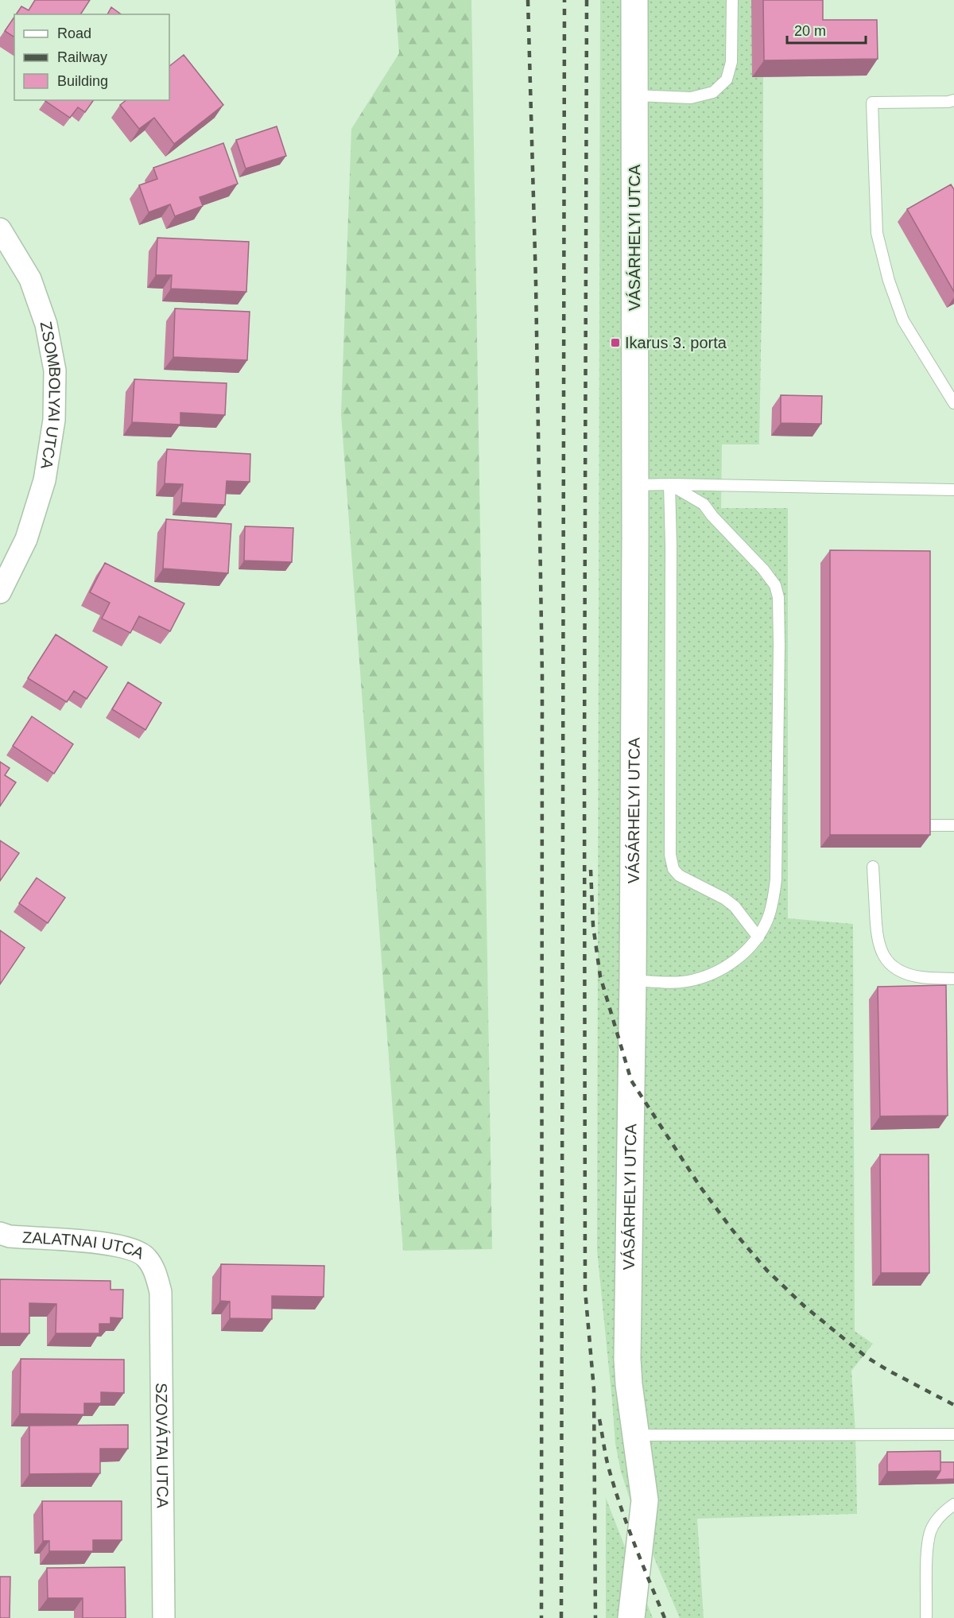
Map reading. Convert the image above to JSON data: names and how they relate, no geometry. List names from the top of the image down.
{
  "streets": {
    "street": [
      "VÁSÁRHELYI UTCA",
      "ZSOMBOLYAI UTCA",
      "ZALATNAI UTCA",
      "SZOVÁTAI UTCA"
    ]
  },
  "crossings": [
    ["ZALATNAI UTCA", "SZOVÁTAI UTCA"]
  ],
  "places": {
    "transit": ["Ikarus 3. porta"]
  },
  "legend": ["Road", "Railway", "Building"],
  "scale_bar": "20 m"
}
